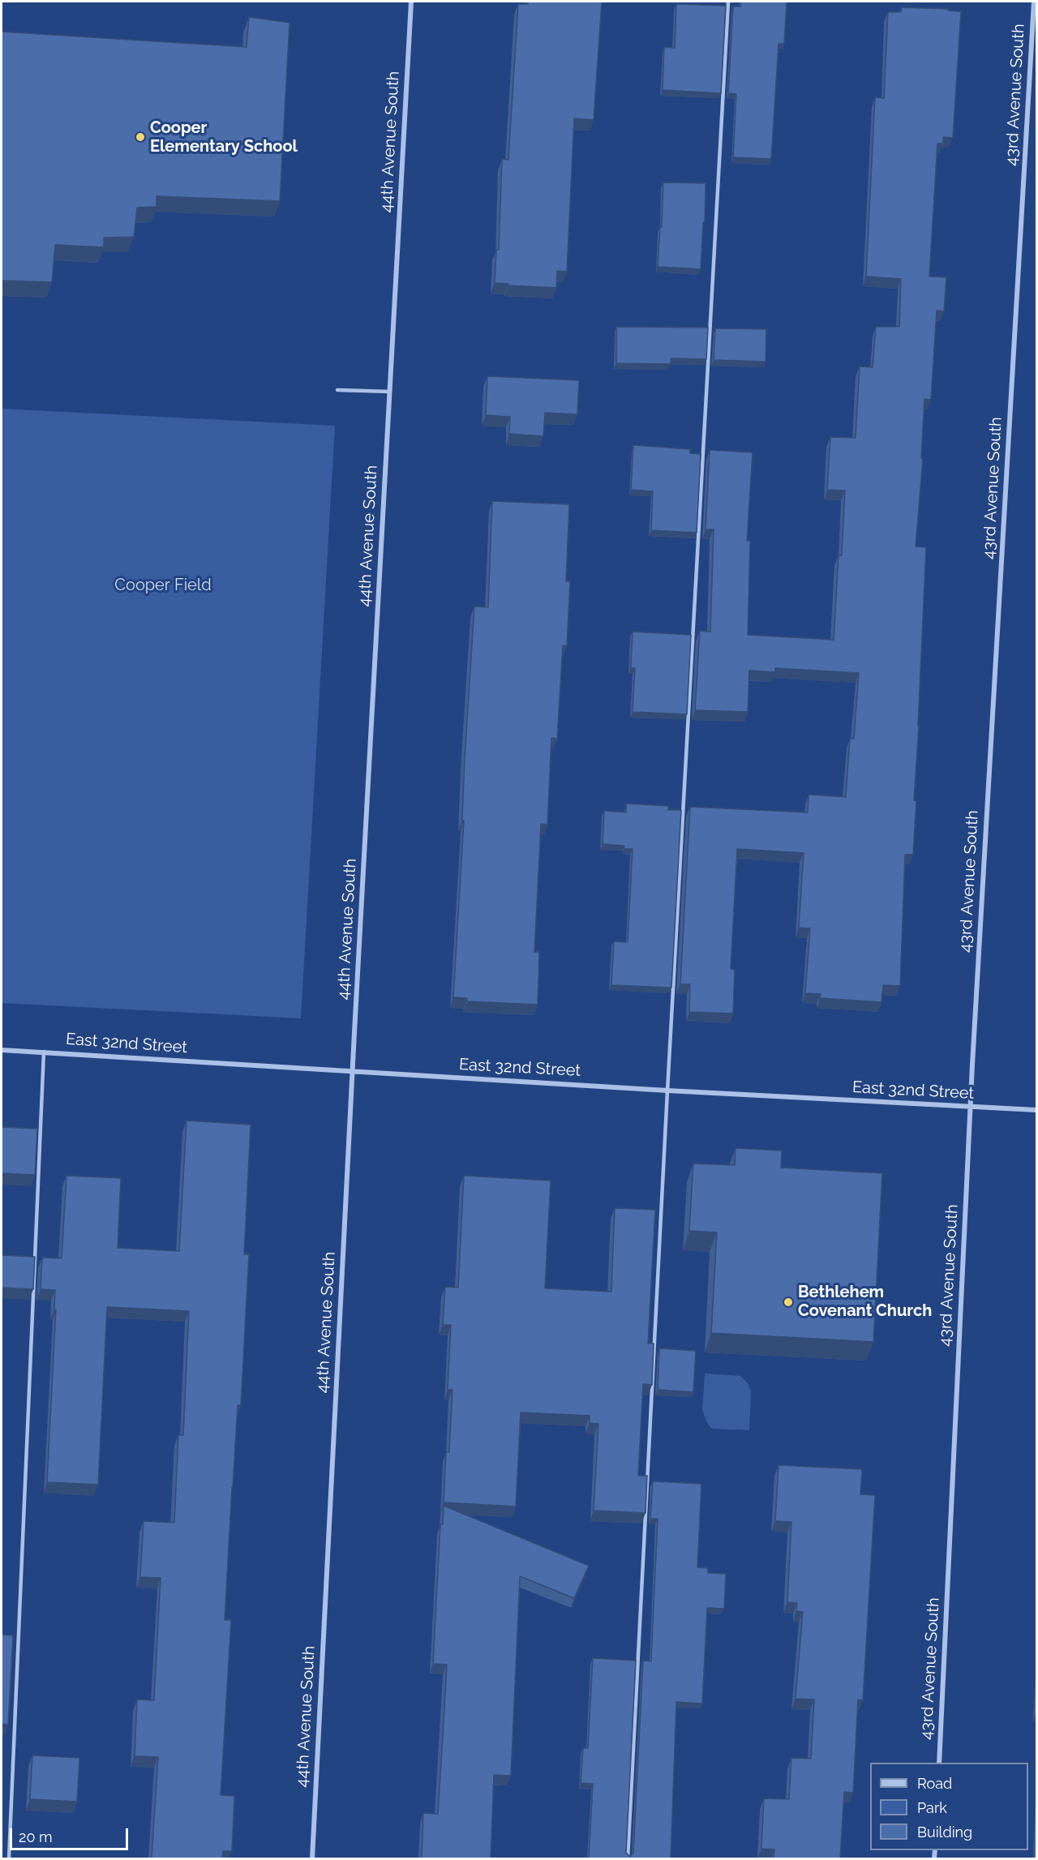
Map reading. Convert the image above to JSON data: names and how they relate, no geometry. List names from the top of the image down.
{
  "streets": {
    "street": ["43rd Avenue South", "44th Avenue South", "East 32nd Street"]
  },
  "crossings": [
    ["43rd Avenue South", "East 32nd Street"],
    ["44th Avenue South", "East 32nd Street"]
  ],
  "parks": ["Cooper Field"],
  "places": ["Cooper Elementary School", "Bethlehem Covenant Church"],
  "legend": ["Road", "Park", "Building"],
  "scale_bar": "20 m"
}
